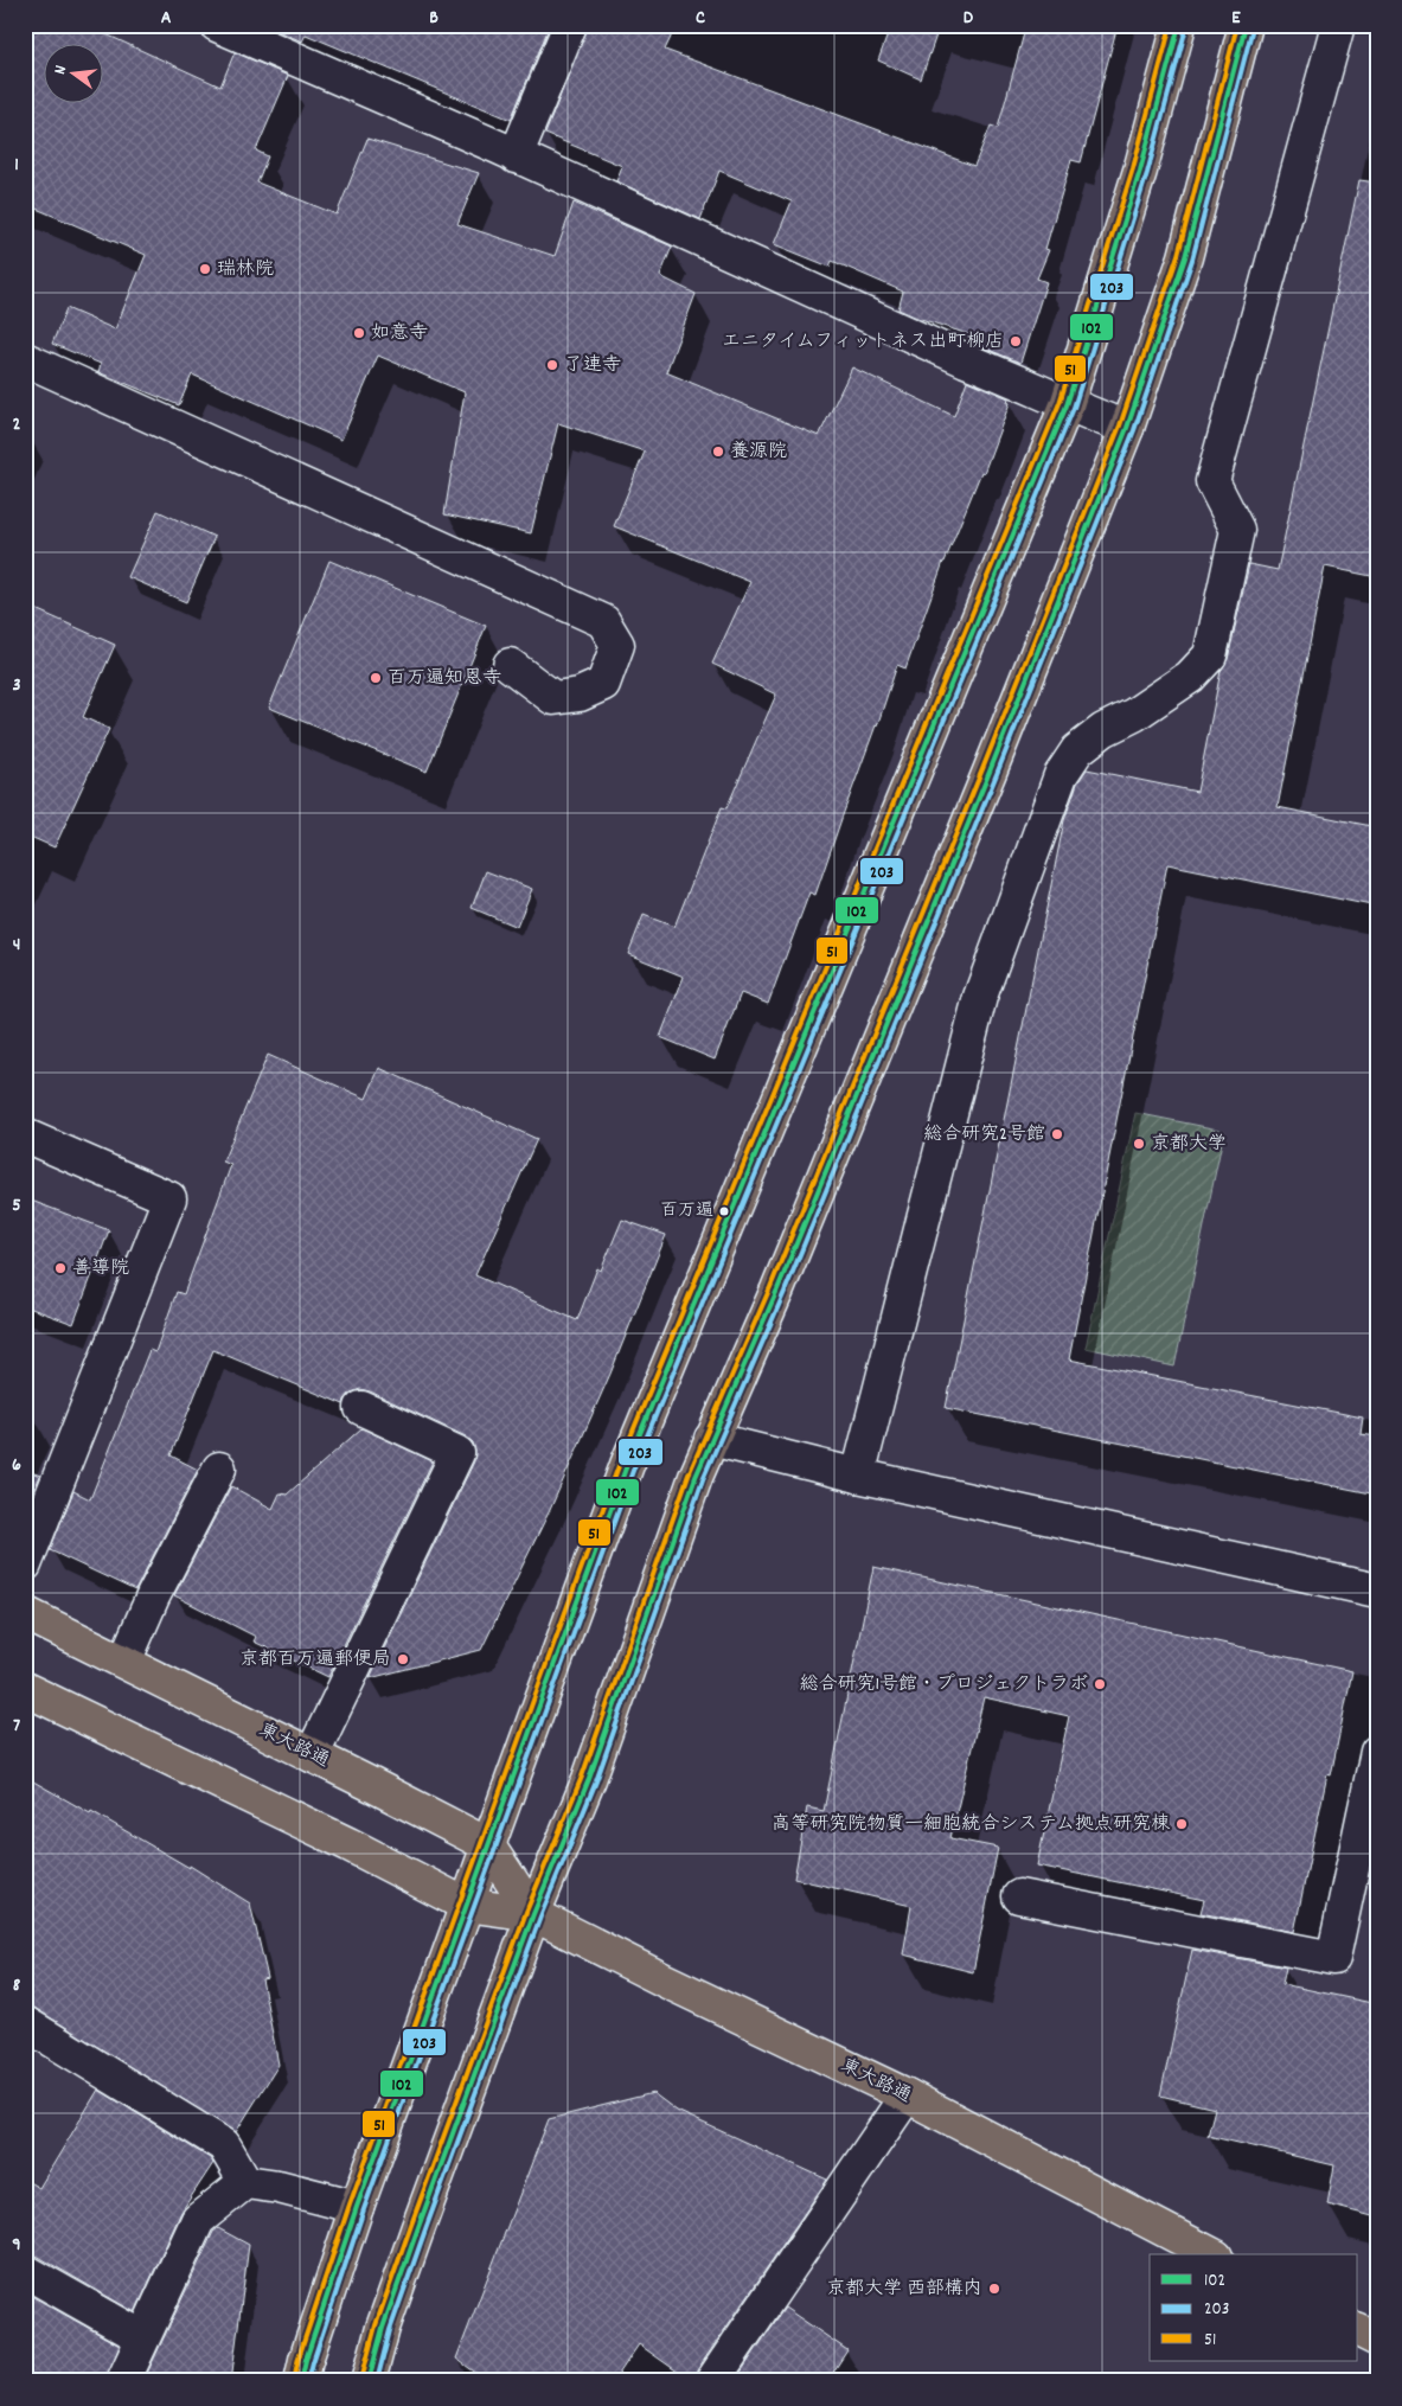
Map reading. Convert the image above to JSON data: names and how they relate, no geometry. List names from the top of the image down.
{
  "streets": {
    "main road": ["東大路通"]
  },
  "places": [
    "瑞林院",
    "如意寺",
    "エニタイムフィットネス出町柳店",
    "了連寺",
    "養源院",
    "百万遍知恩寺",
    "総合研究2号館",
    "京都大学",
    "百万遍",
    "善導院",
    "京都百万遍郵便局",
    "総合研究1号館・プロジェクトラボ",
    "高等研究院物質一細胞統合システム拠点研究棟",
    "京都大学 西部構内"
  ],
  "lines": ["transit line 102", "transit line 51", "transit line 203"],
  "legend": ["102", "203", "51"],
  "north": "left",
  "grid": {
    "columns": [
      "A",
      "B",
      "C",
      "D",
      "E"
    ],
    "rows": [
      "1",
      "2",
      "3",
      "4",
      "5",
      "6",
      "7",
      "8",
      "9"
    ]
  }
}
